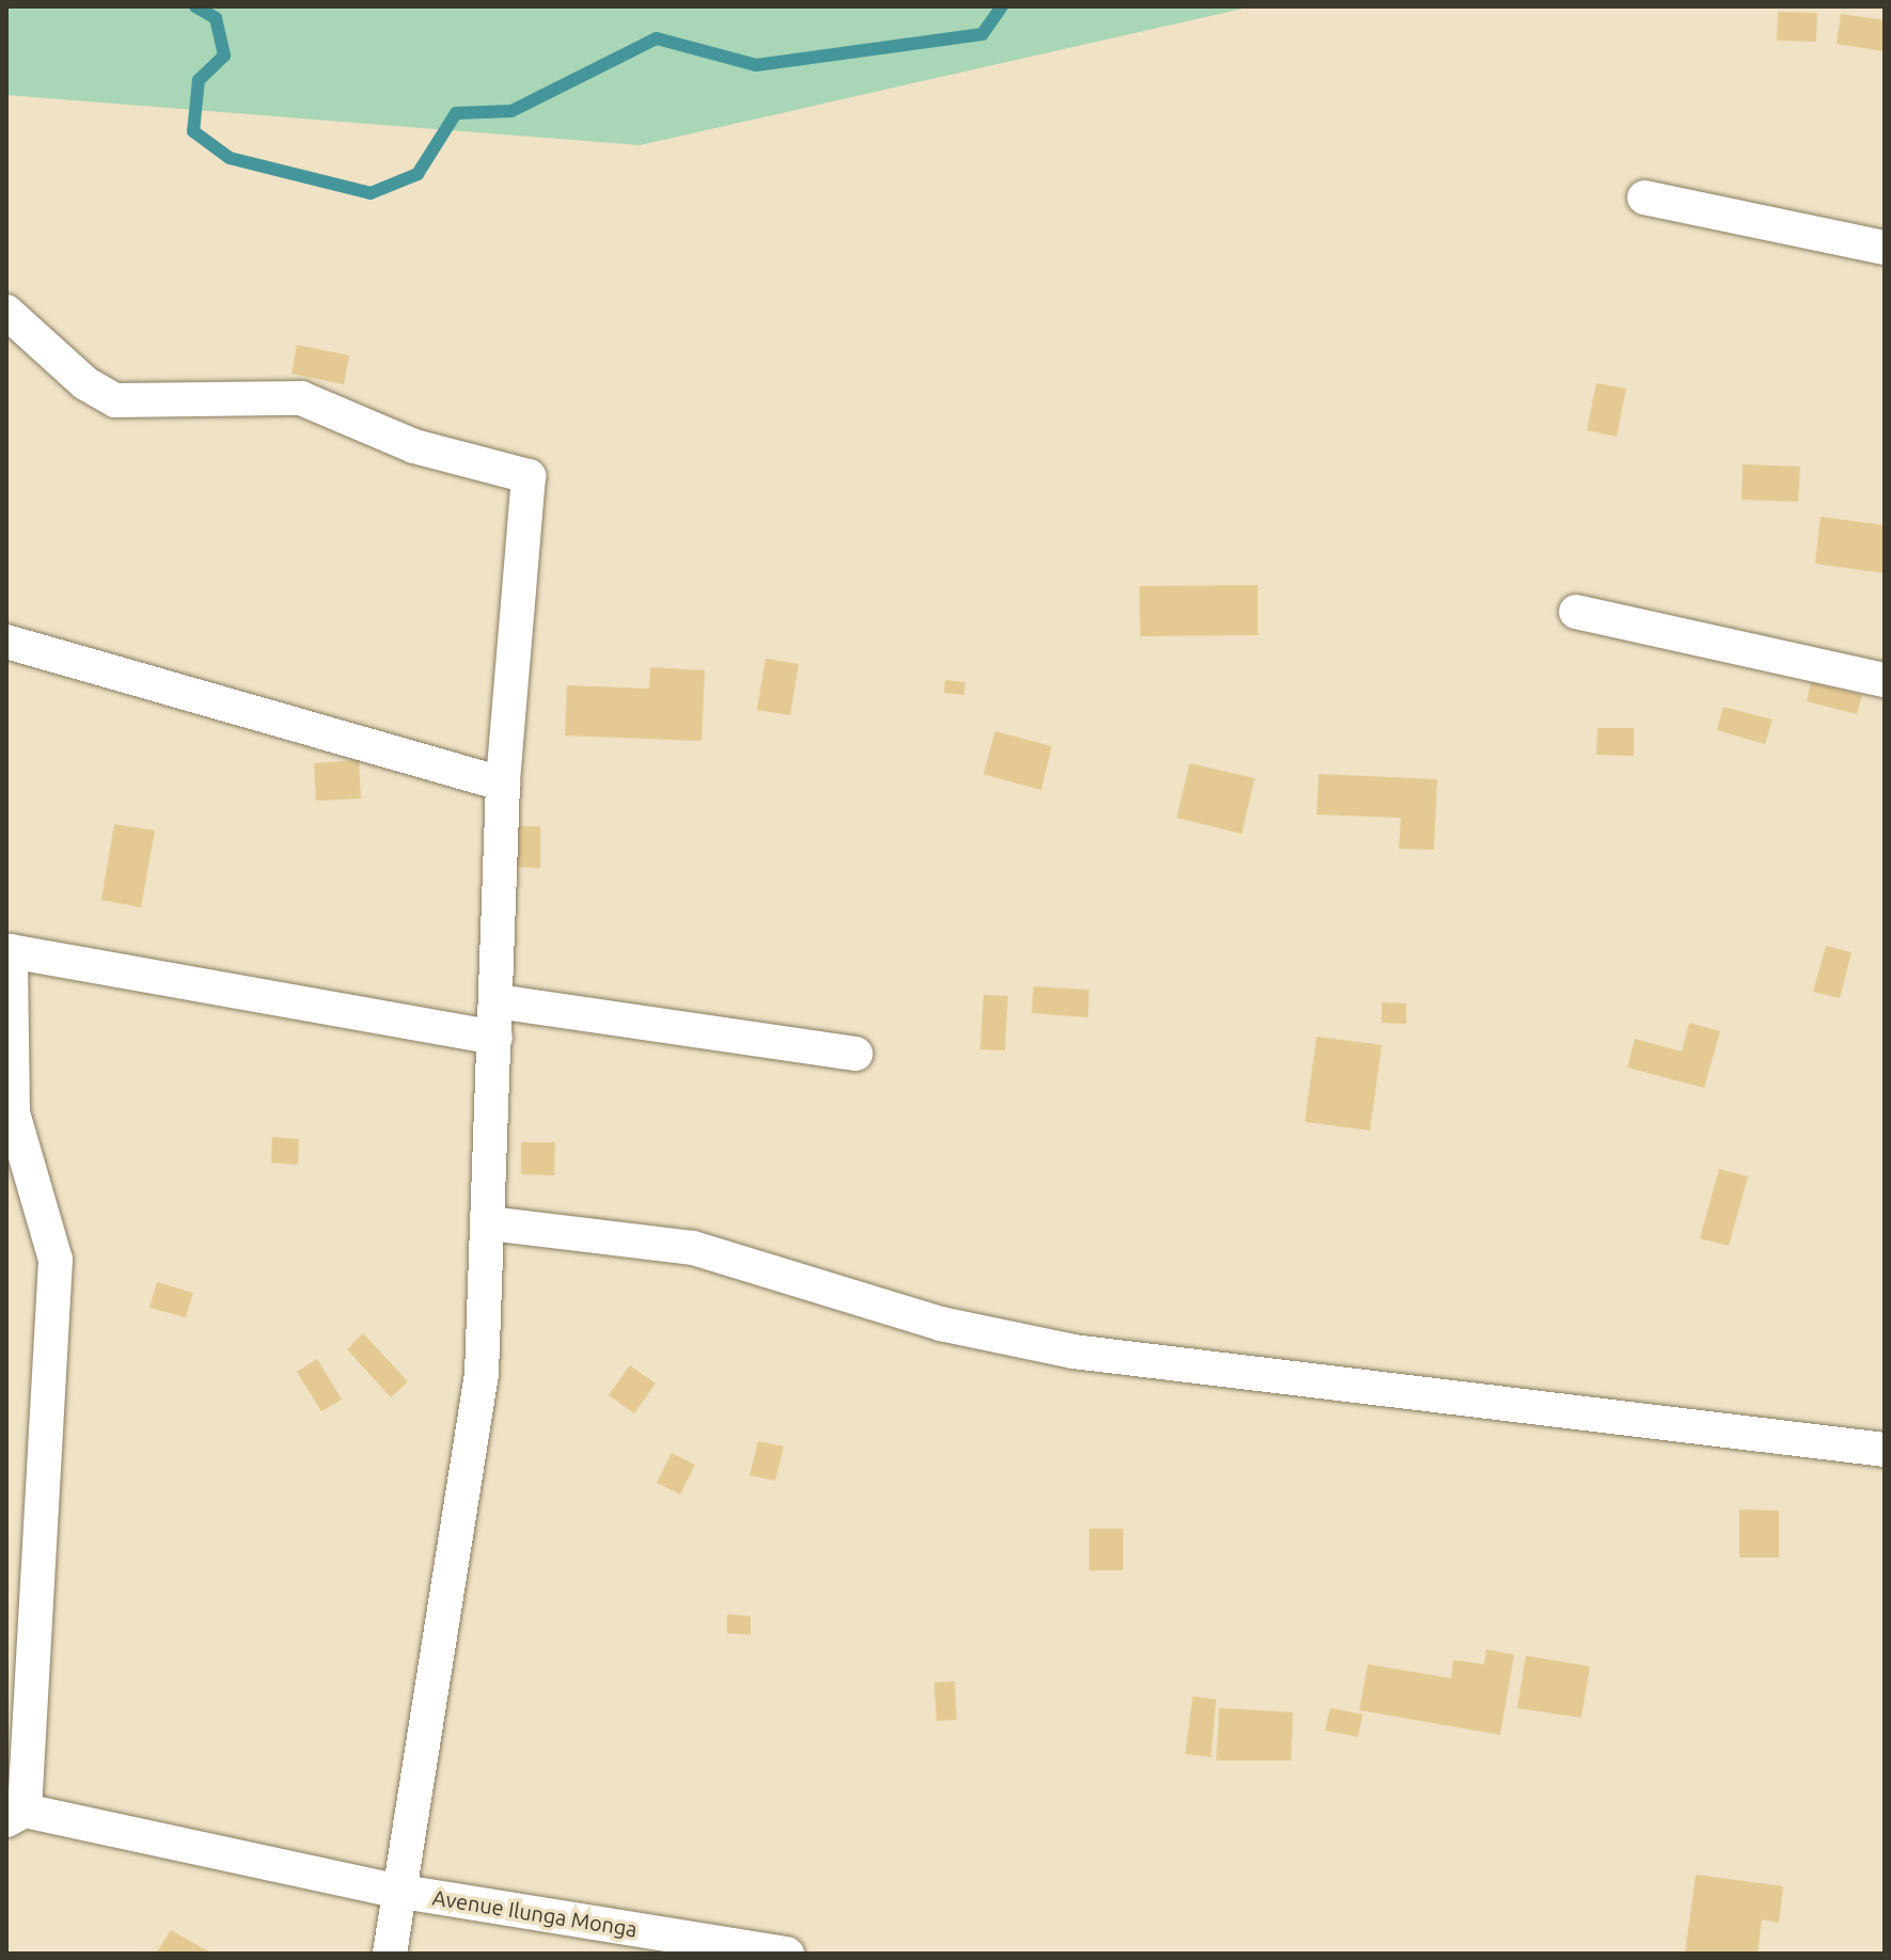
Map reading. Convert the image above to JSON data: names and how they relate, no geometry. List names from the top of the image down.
{
  "streets": {
    "street": ["Avenue Ilunga Monga"]
  }
}
